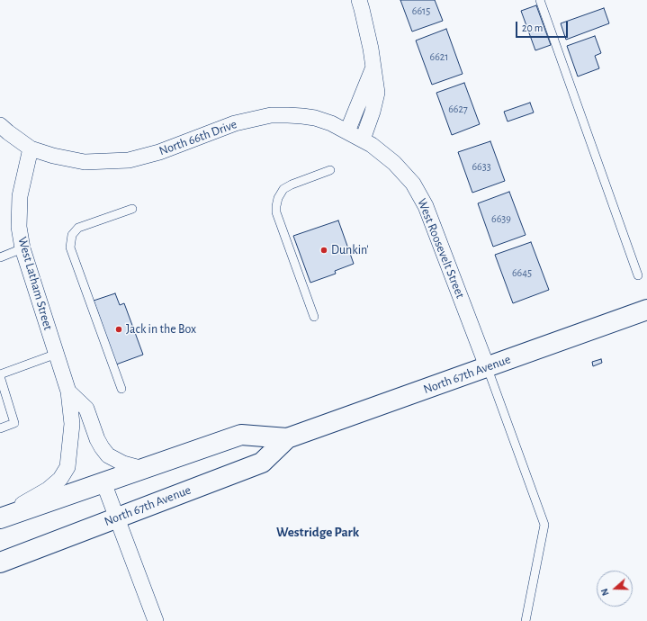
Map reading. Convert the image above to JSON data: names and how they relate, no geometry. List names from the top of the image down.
{
  "streets": {
    "main road": ["North 67th Avenue"],
    "street": ["North 66th Drive", "West Roosevelt Street", "West Latham Street"]
  },
  "crossings": [
    ["North 66th Drive", "West Roosevelt Street"],
    ["North 66th Drive", "West Latham Street"],
    ["West Roosevelt Street", "North 67th Avenue"],
    ["West Latham Street", "North 67th Avenue"]
  ],
  "districts": ["Westridge Park"],
  "places": ["Dunkin'", "Jack in the Box"],
  "house_numbers": [
    "6615",
    "6621",
    "6627",
    "6633",
    "6639",
    "6645"
  ],
  "scale_bar": "20 m",
  "north": "left"
}
